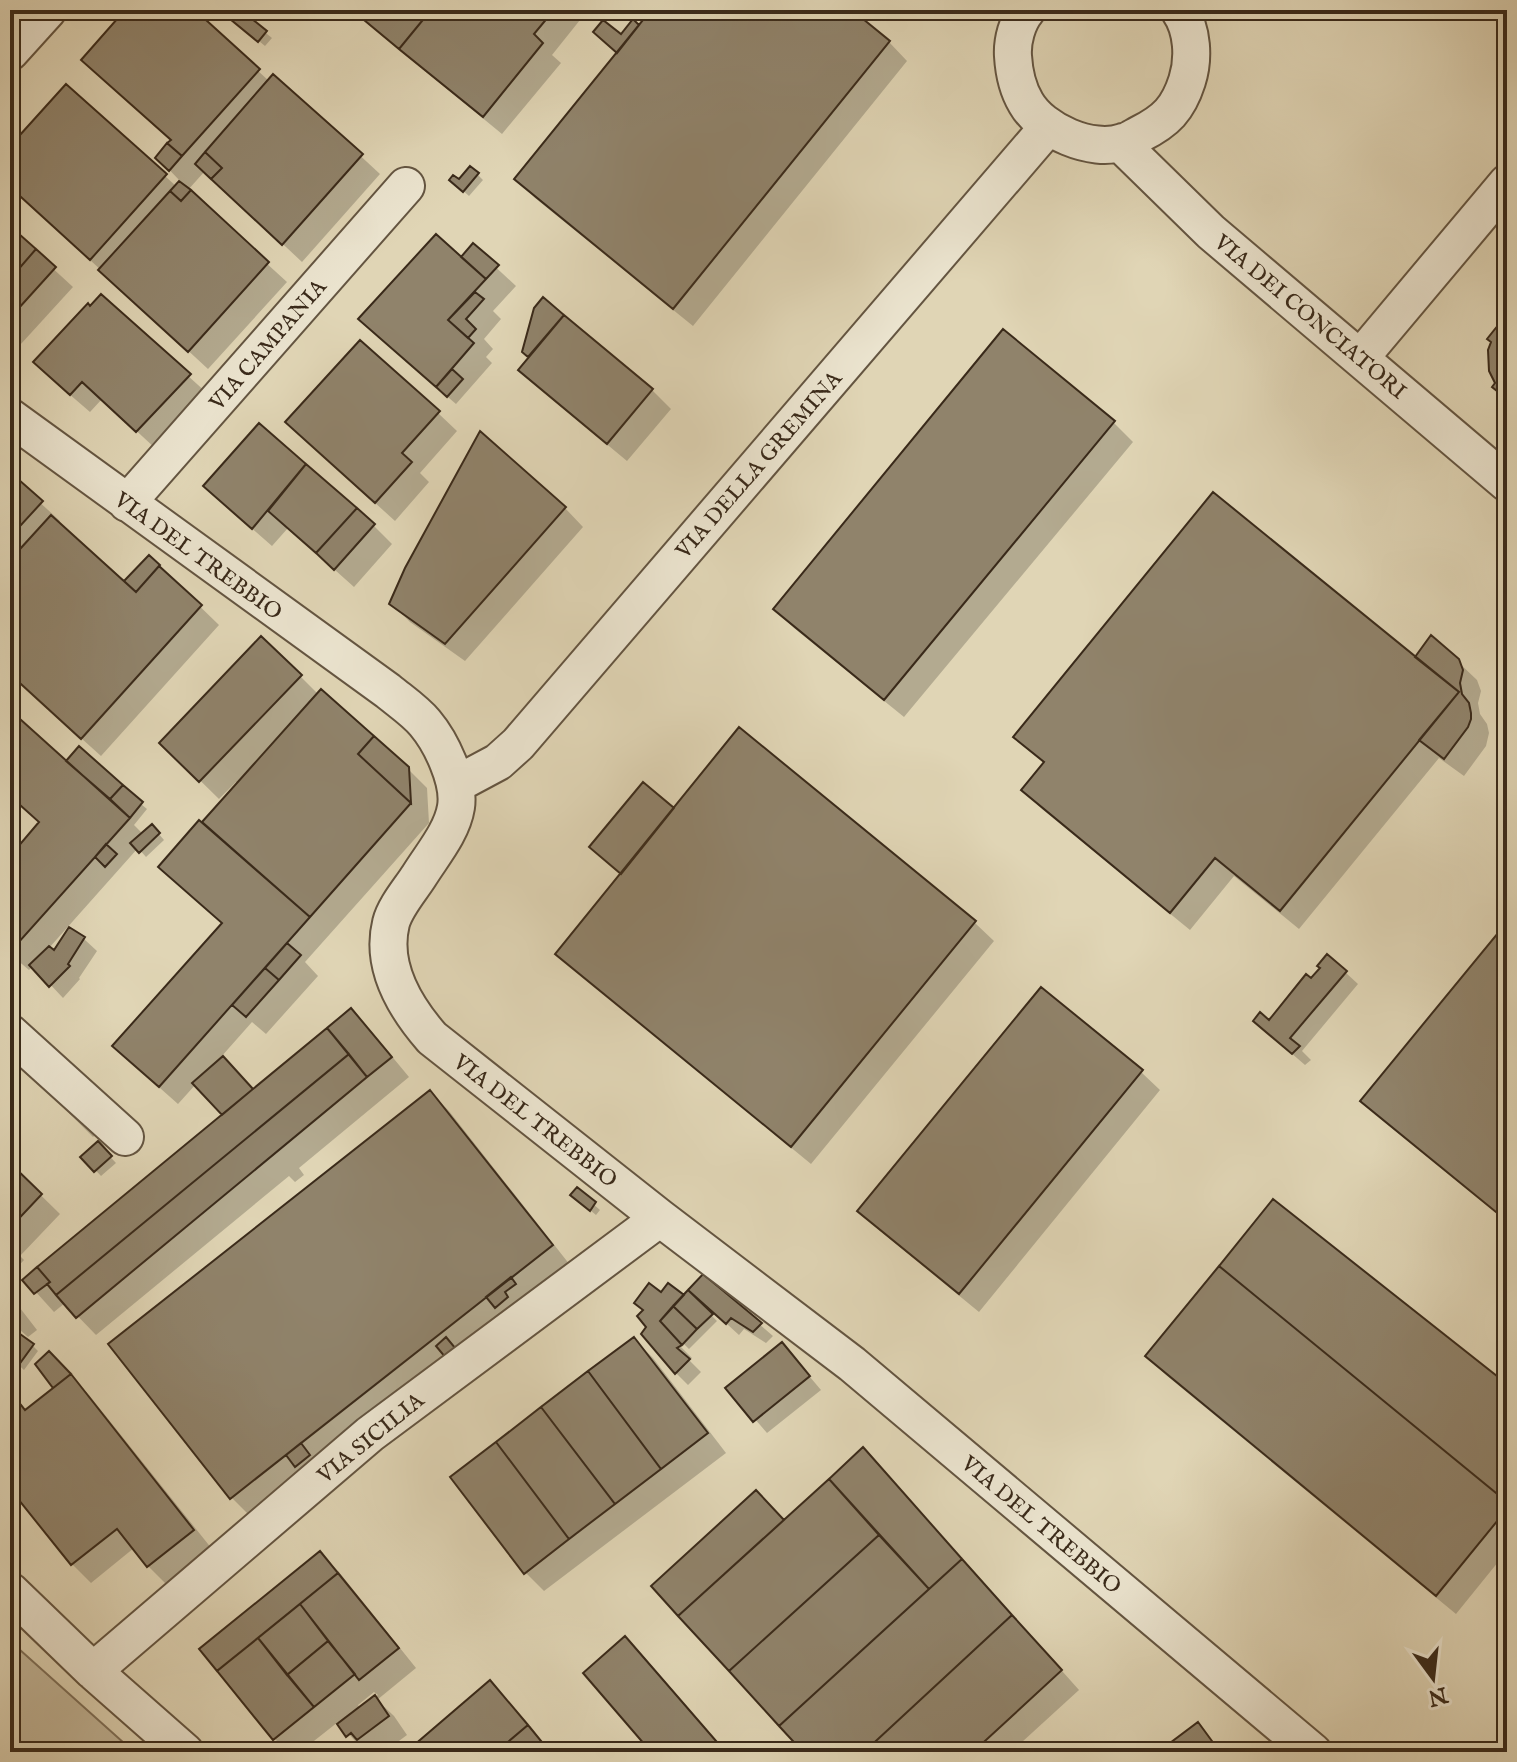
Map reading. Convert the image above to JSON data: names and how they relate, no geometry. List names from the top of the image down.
{
  "streets": {
    "street": [
      "VIA DEI CONCIATORI",
      "VIA CAMPANIA",
      "VIA DELLA GREMINA",
      "VIA DEL TREBBIO",
      "VIA SICILIA"
    ]
  },
  "crossings": [
    ["VIA CAMPANIA", "VIA DEL TREBBIO"],
    ["VIA DELLA GREMINA", "VIA DEL TREBBIO"],
    ["VIA DEL TREBBIO", "VIA SICILIA"]
  ],
  "north": "bottom"
}
